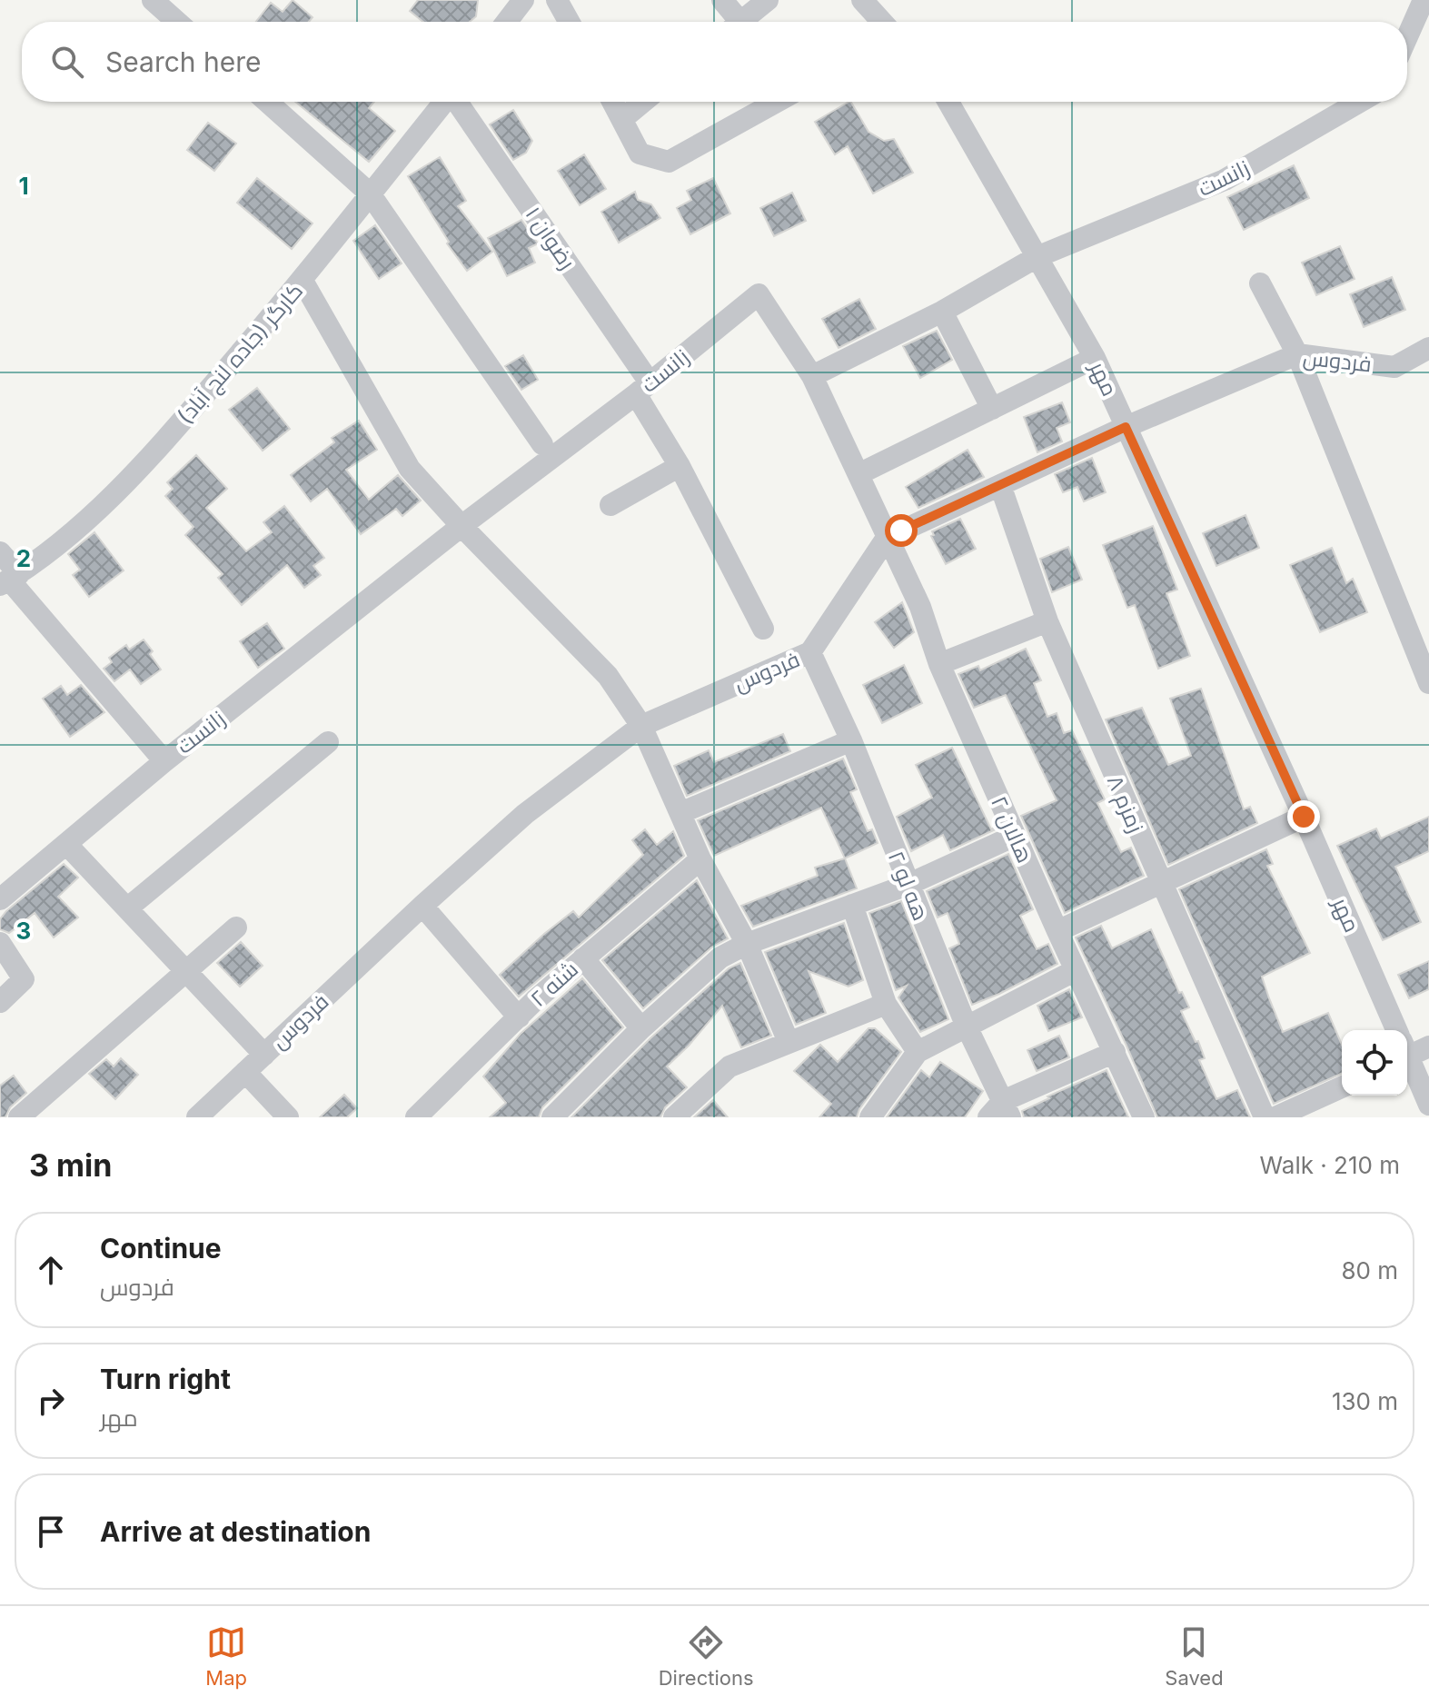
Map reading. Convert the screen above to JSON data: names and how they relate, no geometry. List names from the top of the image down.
{
  "streets": {
    "street": [
      "زانست",
      "رضوان ۱",
      "کارگر (جاده لنج آباد)",
      "فردوس",
      "مهر",
      "زمزم ۸",
      "هالان ۲",
      "هه لو ۲",
      "شنه ۲"
    ]
  },
  "crossings": [
    ["زانست", "رضوان ۱"],
    ["زانست", "مهر"],
    ["زانست", "هالان ۲"],
    ["فردوس", "مهر"],
    ["فردوس", "زمزم ۸"],
    ["فردوس", "هالان ۲"],
    ["فردوس", "هه لو ۲"]
  ],
  "page": {
    "search": "Search here",
    "heading": ["3 min", "Walk · 210 m"],
    "list": [
      ["Continue", "فردوس", "80 m"],
      ["Turn right", "مهر", "130 m"],
      "Arrive at destination"
    ],
    "nav": ["Map", "Directions", "Saved"]
  },
  "grid": {
    "rows": ["1", "2", "3"]
  }
}
